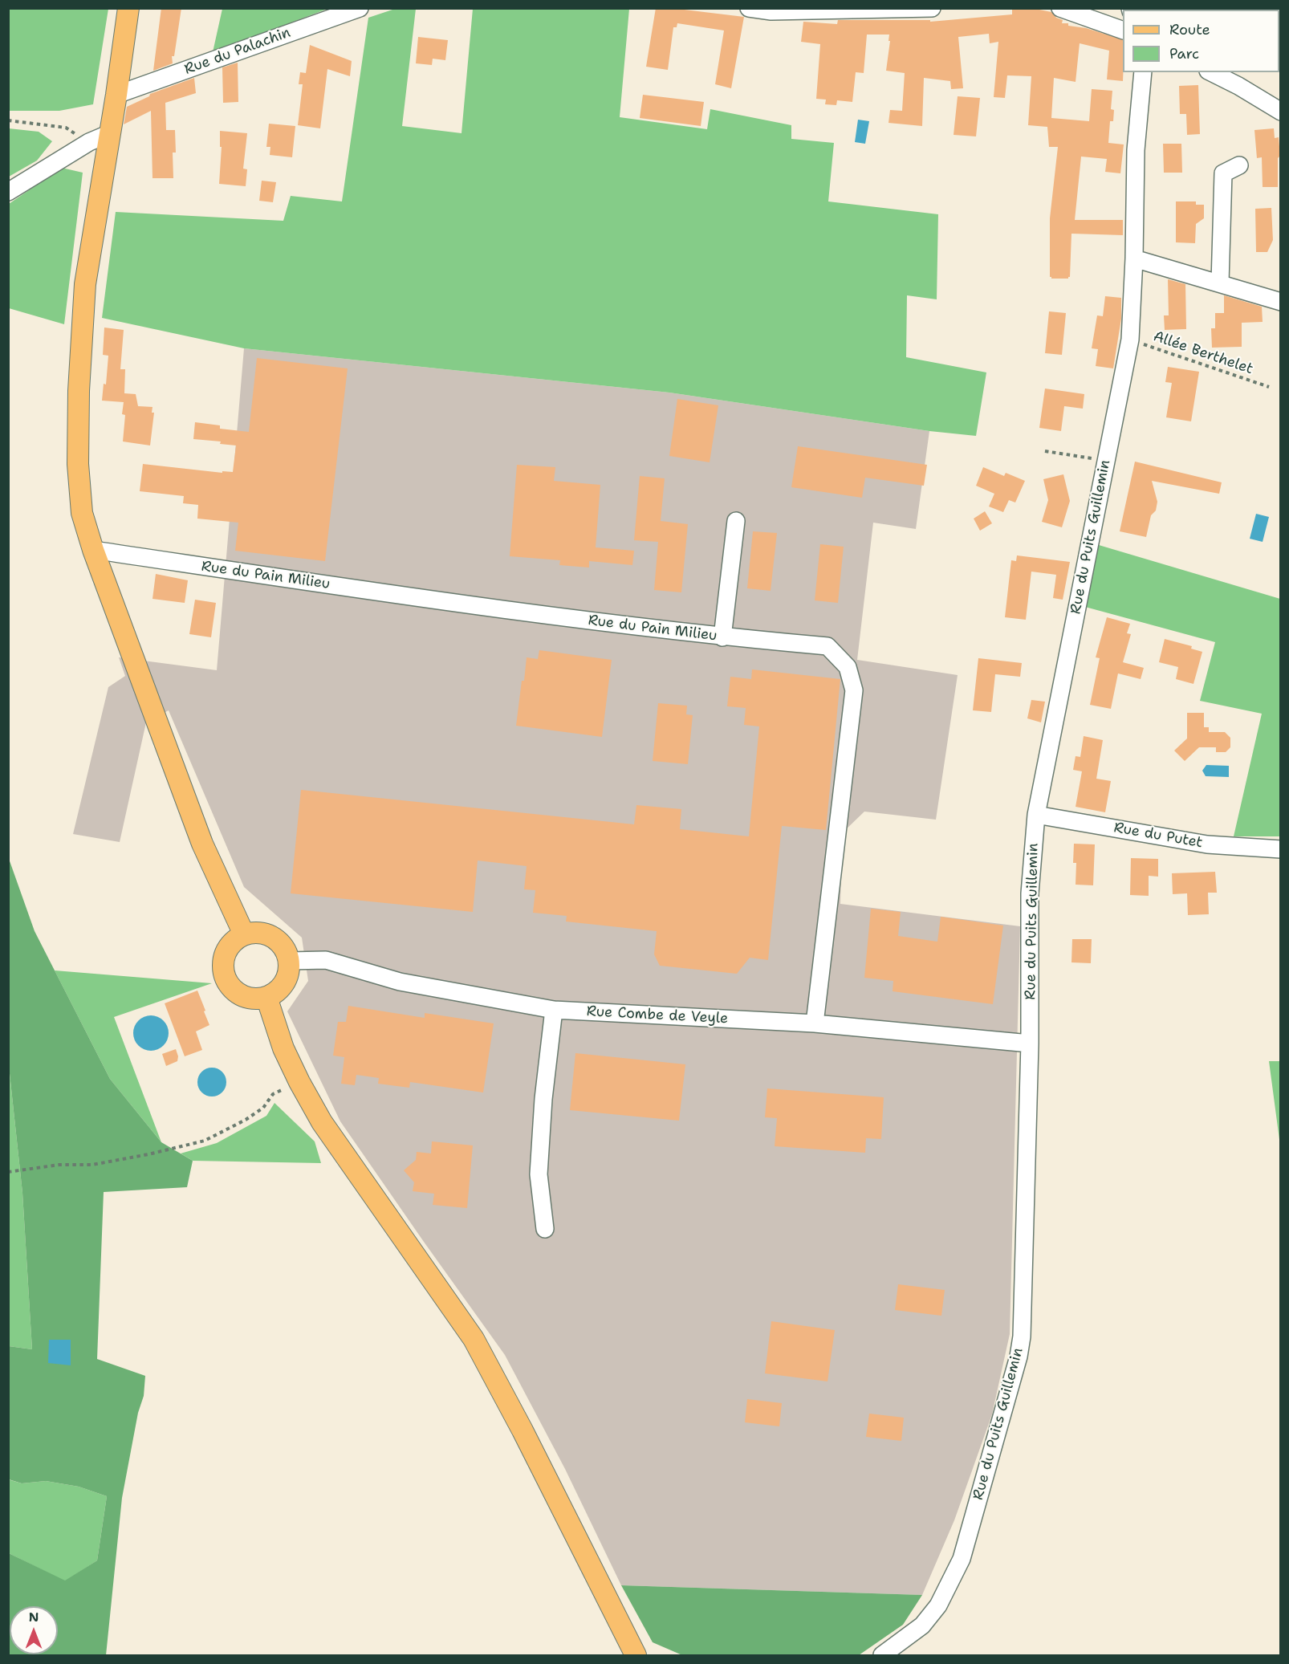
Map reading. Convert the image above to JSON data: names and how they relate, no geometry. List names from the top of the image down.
{
  "streets": {
    "street": [
      "Rue du Palachin",
      "Rue du Puits Guillemin",
      "Rue du Pain Milieu",
      "Rue du Putet",
      "Rue Combe de Veyle"
    ],
    "path": ["Allée Berthelet"]
  },
  "crossings": [
    ["Allée Berthelet", "Rue du Puits Guillemin"],
    ["Rue du Puits Guillemin", "Rue du Putet"],
    ["Rue du Puits Guillemin", "Rue Combe de Veyle"],
    ["Rue du Pain Milieu", "Rue Combe de Veyle"]
  ],
  "legend": ["Route", "Parc"],
  "north": "top"
}
